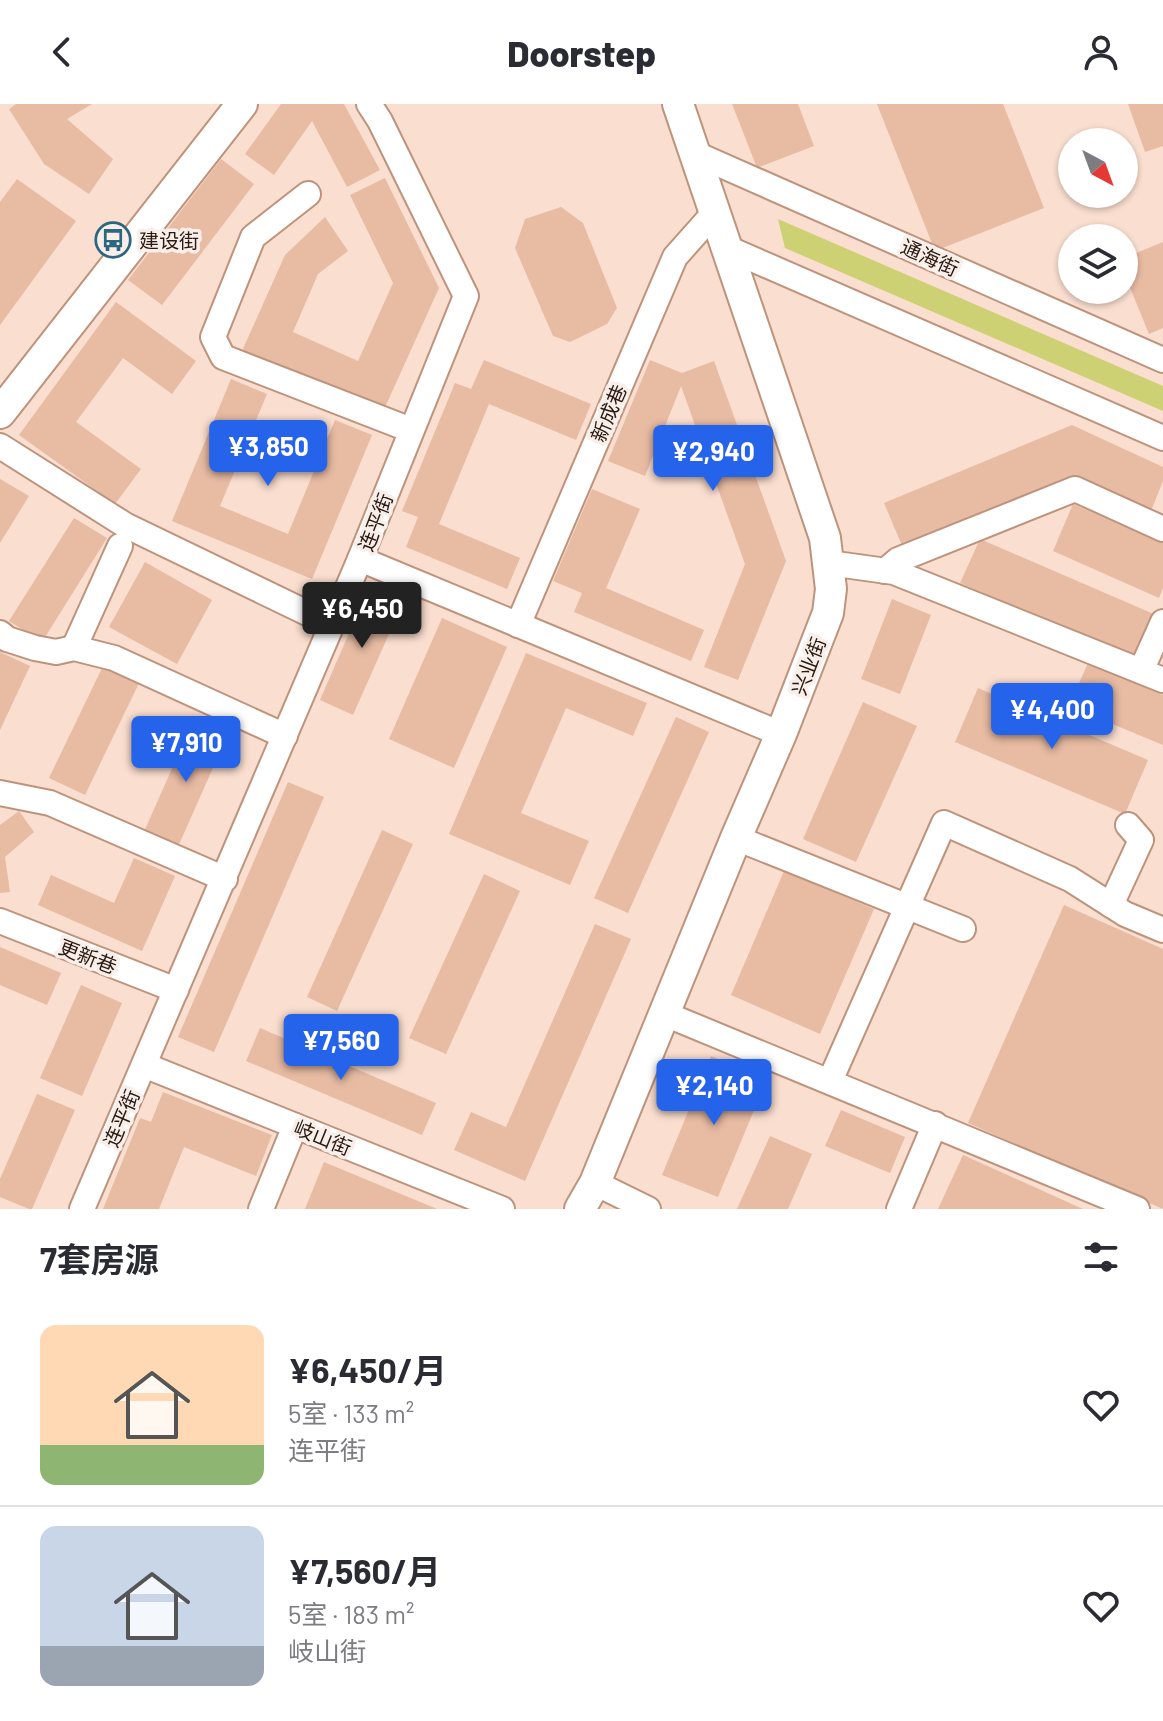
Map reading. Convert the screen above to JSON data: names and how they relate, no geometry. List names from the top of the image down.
{
  "streets": {
    "main road": ["兴业街"],
    "street": [
      "通海街",
      "新成巷",
      "连平街",
      "更新巷",
      "岐山街"
    ]
  },
  "crossings": [
    ["通海街", "兴业街"],
    ["新成巷", "兴业街"],
    ["连平街", "更新巷"],
    ["连平街", "岐山街"]
  ],
  "places": {
    "bus stop": ["建设街"]
  },
  "north": "bottom right",
  "page": {
    "header": "Doorstep",
    "price": [
      "¥3,850",
      "¥2,940",
      "¥6,450",
      "¥4,400",
      "¥7,910",
      "¥7,560",
      "¥2,140"
    ],
    "heading": "7套房源",
    "list": [
      {
        "name": "¥6,450/月",
        "note": "5室 · 133 m² · 连平街"
      },
      {
        "name": "¥7,560/月",
        "note": "5室 · 183 m² · 岐山街"
      }
    ]
  }
}
